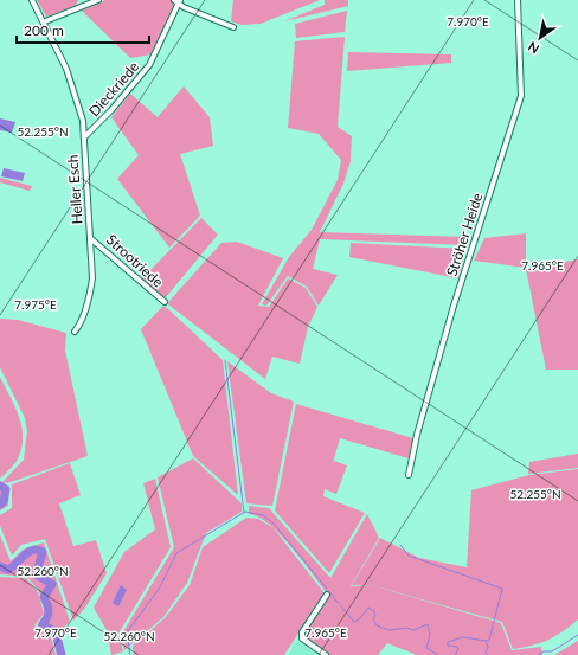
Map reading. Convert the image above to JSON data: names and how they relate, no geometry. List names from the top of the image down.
{
  "streets": {
    "street": [
      "Dieckriede",
      "Heller Esch",
      "Ströher Heide",
      "Strootriede"
    ]
  },
  "crossings": [
    ["Dieckriede", "Heller Esch"],
    ["Heller Esch", "Strootriede"]
  ],
  "scale_bar": "200 m",
  "north": "bottom left",
  "coordinates": [
    "7.970°E",
    "52.255°N",
    "7.965°E",
    "7.975°E",
    "52.260°N"
  ]
}
